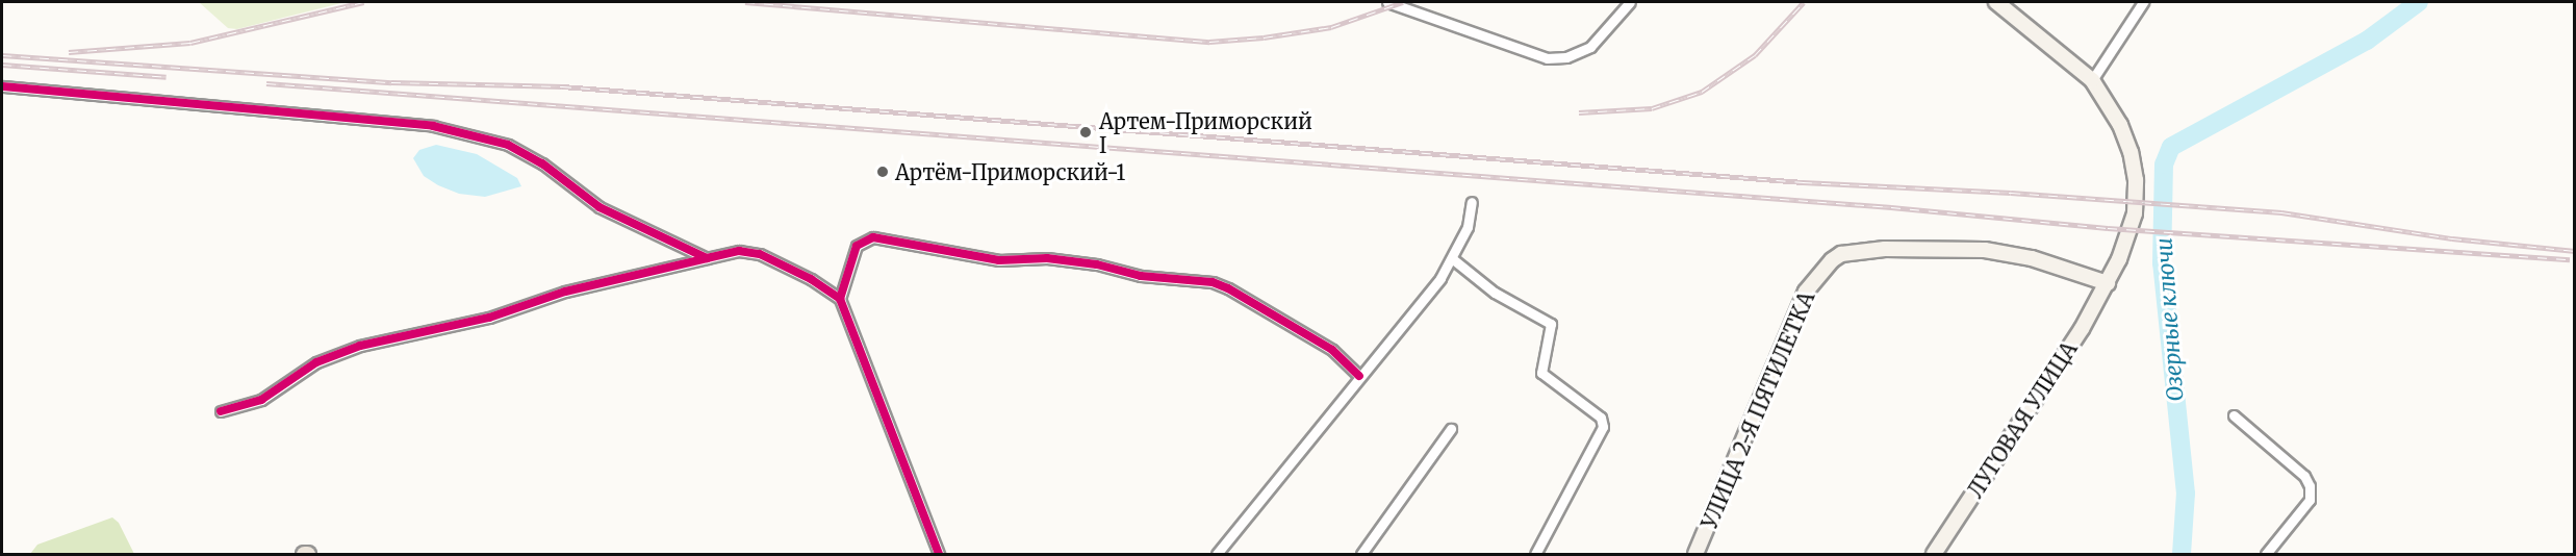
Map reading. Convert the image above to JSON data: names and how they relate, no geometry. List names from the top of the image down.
{
  "streets": {
    "main road": ["УЛИЦА 2-Я ПЯТИЛЕТКА", "ЛУГОВАЯ УЛИЦА"]
  },
  "crossings": [
    ["УЛИЦА 2-Я ПЯТИЛЕТКА", "ЛУГОВАЯ УЛИЦА"]
  ],
  "water": ["Озерные ключи"],
  "places": ["Артем-Приморский I", "Артём-Приморский-1"]
}
